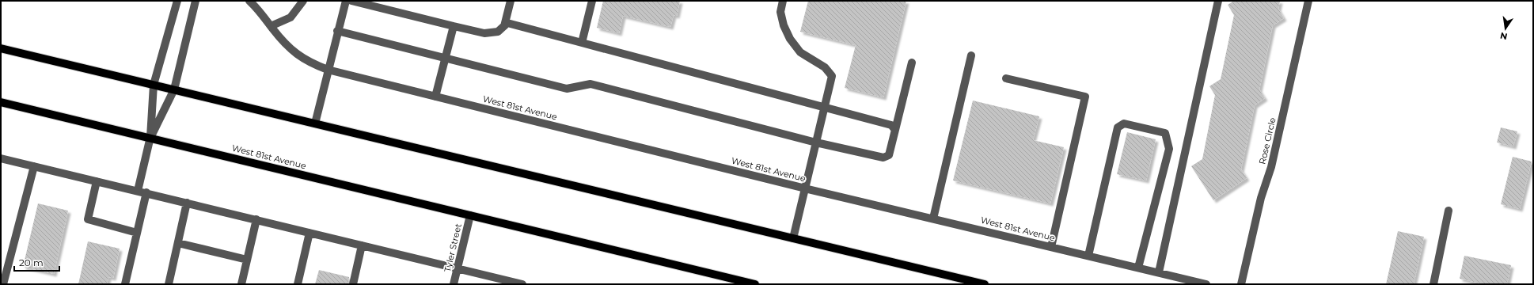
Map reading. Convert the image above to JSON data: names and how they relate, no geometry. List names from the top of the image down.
{
  "streets": {
    "main road": ["West 81st Avenue"],
    "street": ["Rose Circle", "Tyler Street"]
  },
  "crossings": [
    ["West 81st Avenue", "Tyler Street"]
  ],
  "scale_bar": "20 m",
  "north": "bottom"
}
